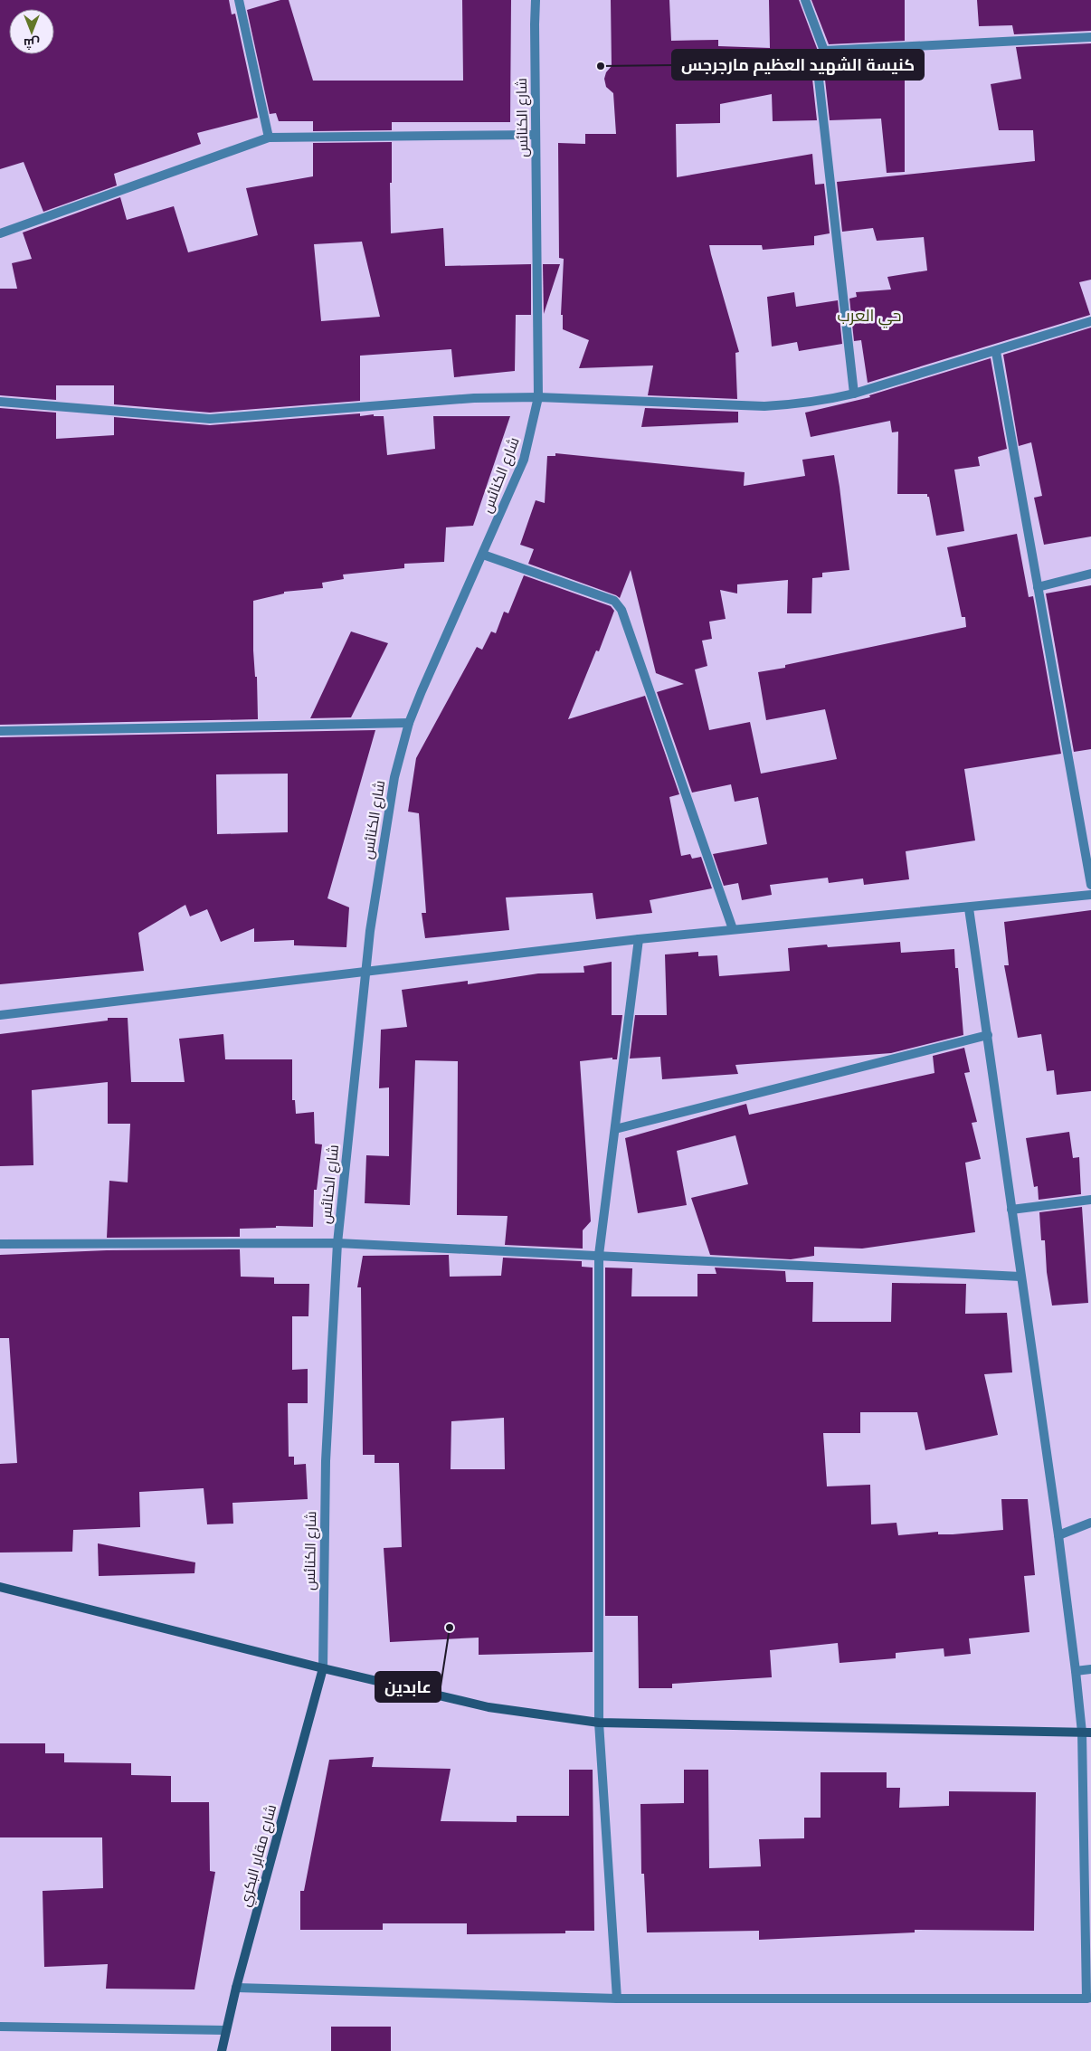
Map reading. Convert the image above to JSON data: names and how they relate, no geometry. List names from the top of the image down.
{
  "streets": {
    "street": ["شارع الكنائس", "شارع مقابر البكري"]
  },
  "crossings": [
    ["شارع الكنائس", "شارع مقابر البكري"]
  ],
  "districts": ["حي العرب"],
  "places": ["كنيسة الشهيد العظيم مارجرجس", "عابدين"],
  "north": "bottom"
}
